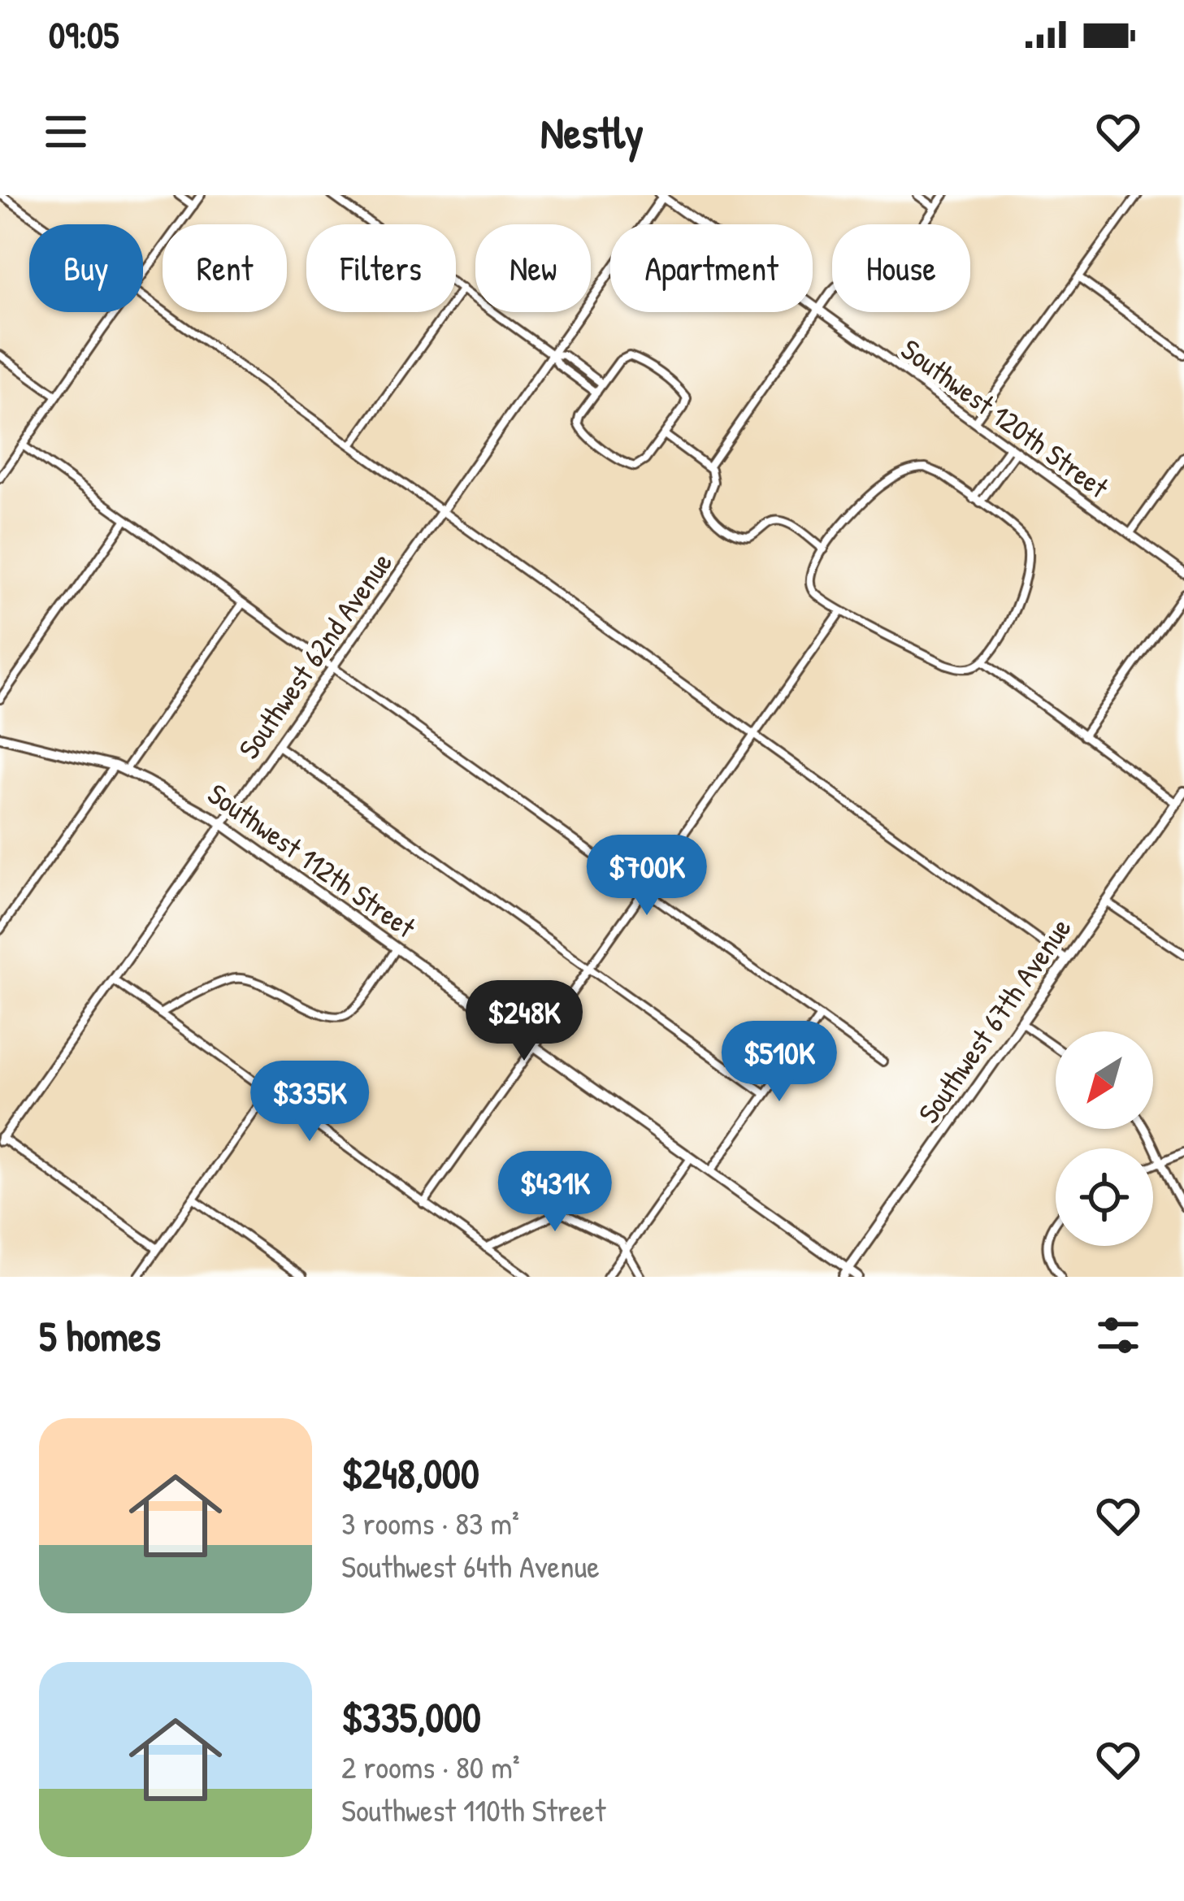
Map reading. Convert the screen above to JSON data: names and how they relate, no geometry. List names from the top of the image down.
{
  "streets": {
    "main road": ["Southwest 112th Street", "Southwest 67th Avenue"],
    "street": ["Southwest 120th Street", "Southwest 62nd Avenue"]
  },
  "crossings": [
    ["Southwest 120th Street", "Southwest 62nd Avenue"],
    ["Southwest 62nd Avenue", "Southwest 112th Street"],
    ["Southwest 112th Street", "Southwest 67th Avenue"]
  ],
  "north": "bottom left",
  "page": {
    "status": "09:05",
    "header": "Nestly",
    "chip": [
      "Buy",
      "Rent",
      "Filters",
      "New",
      "Apartment",
      "House"
    ],
    "price": [
      "$700K",
      "$248K",
      "$510K",
      "$335K",
      "$431K"
    ],
    "heading": "5 homes",
    "list": [
      {
        "name": "$248,000",
        "note": "3 rooms · 83 m² · Southwest 64th Avenue"
      },
      {
        "name": "$335,000",
        "note": "2 rooms · 80 m² · Southwest 110th Street"
      }
    ]
  }
}
